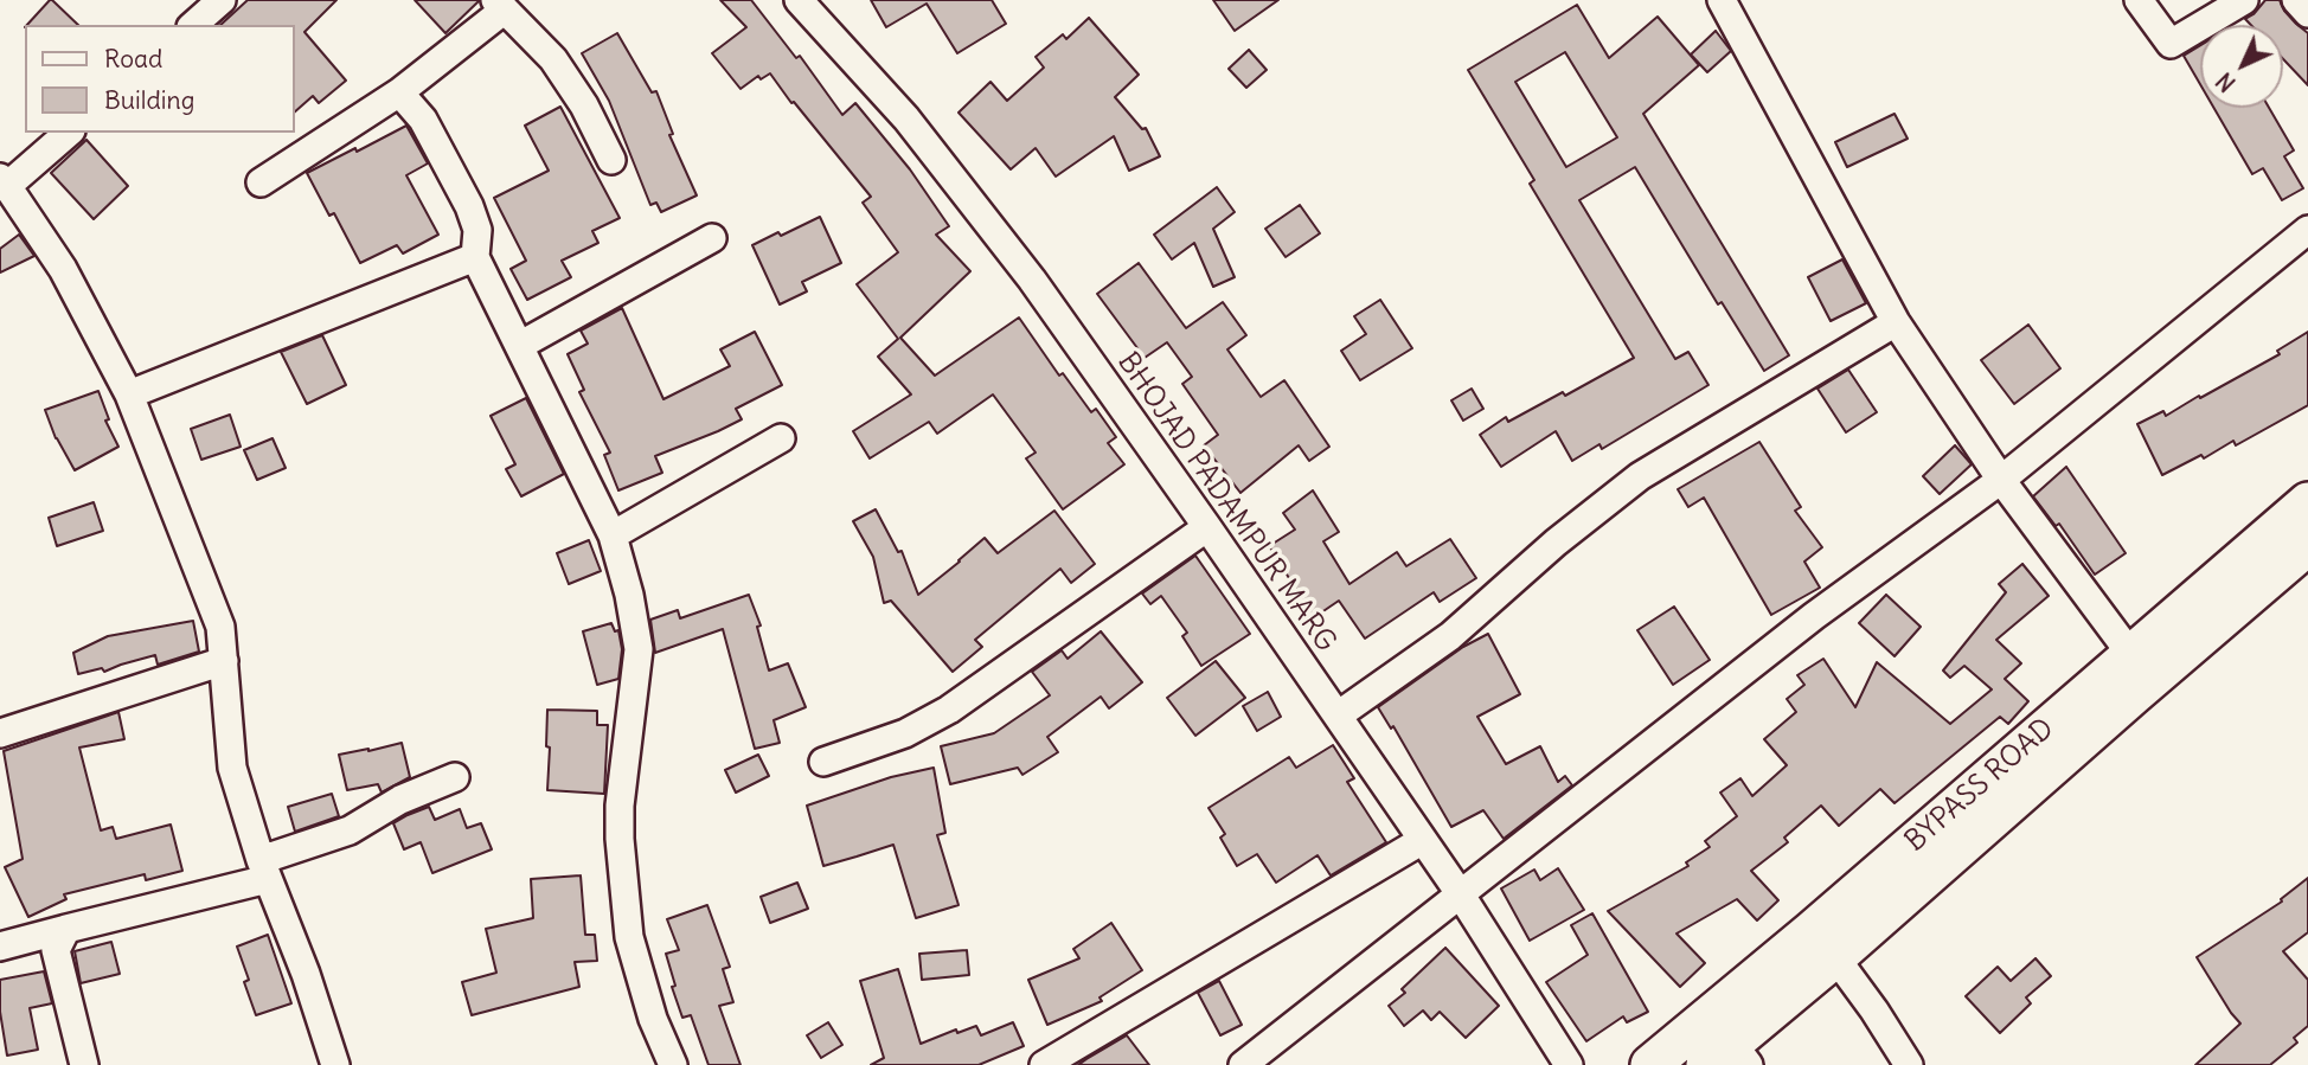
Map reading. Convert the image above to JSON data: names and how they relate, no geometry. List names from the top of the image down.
{
  "streets": {
    "highway": ["BYPASS ROAD"],
    "street": ["BHOJAD PADAMPUR MARG"]
  },
  "legend": ["Road", "Building"],
  "north": "bottom left"
}
